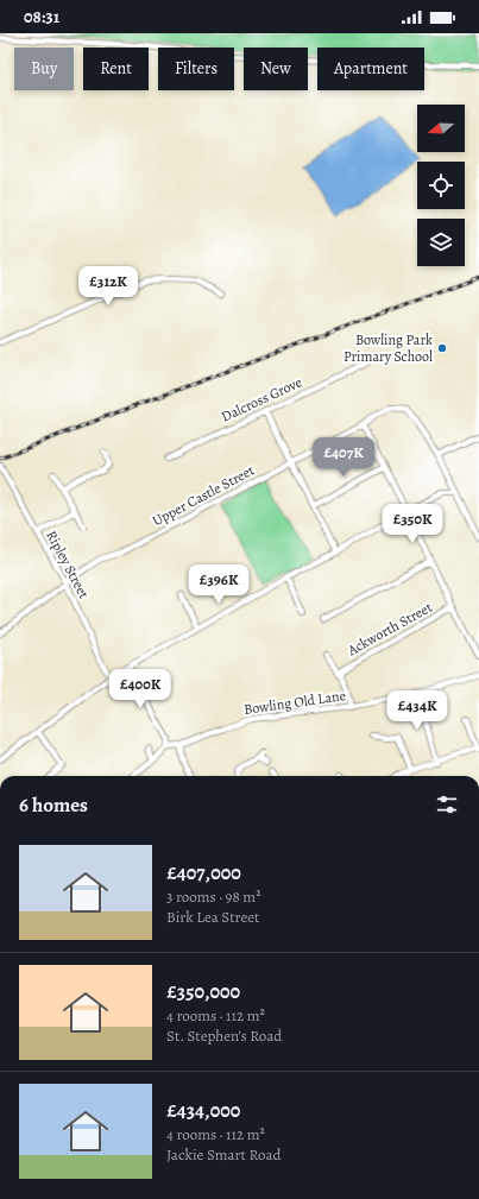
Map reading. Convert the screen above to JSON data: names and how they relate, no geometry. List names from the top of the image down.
{
  "streets": {
    "street": [
      "Dalcross Grove",
      "Upper Castle Street",
      "Ripley Street",
      "Ackworth Street",
      "Bowling Old Lane"
    ]
  },
  "crossings": [
    ["Upper Castle Street", "Ripley Street"]
  ],
  "places": ["Bowling Park Primary School"],
  "north": "left",
  "page": {
    "status": "08:31",
    "chip": [
      "Buy",
      "Rent",
      "Filters",
      "New",
      "Apartment"
    ],
    "price": [
      "£312K",
      "£407K",
      "£350K",
      "£396K",
      "£400K",
      "£434K"
    ],
    "heading": "6 homes",
    "list": [
      {
        "name": "£407,000",
        "note": "3 rooms · 98 m² · Birk Lea Street"
      },
      {
        "name": "£350,000",
        "note": "4 rooms · 112 m² · St. Stephen's Road"
      },
      {
        "name": "£434,000",
        "note": "4 rooms · 112 m² · Jackie Smart Road"
      }
    ]
  }
}
